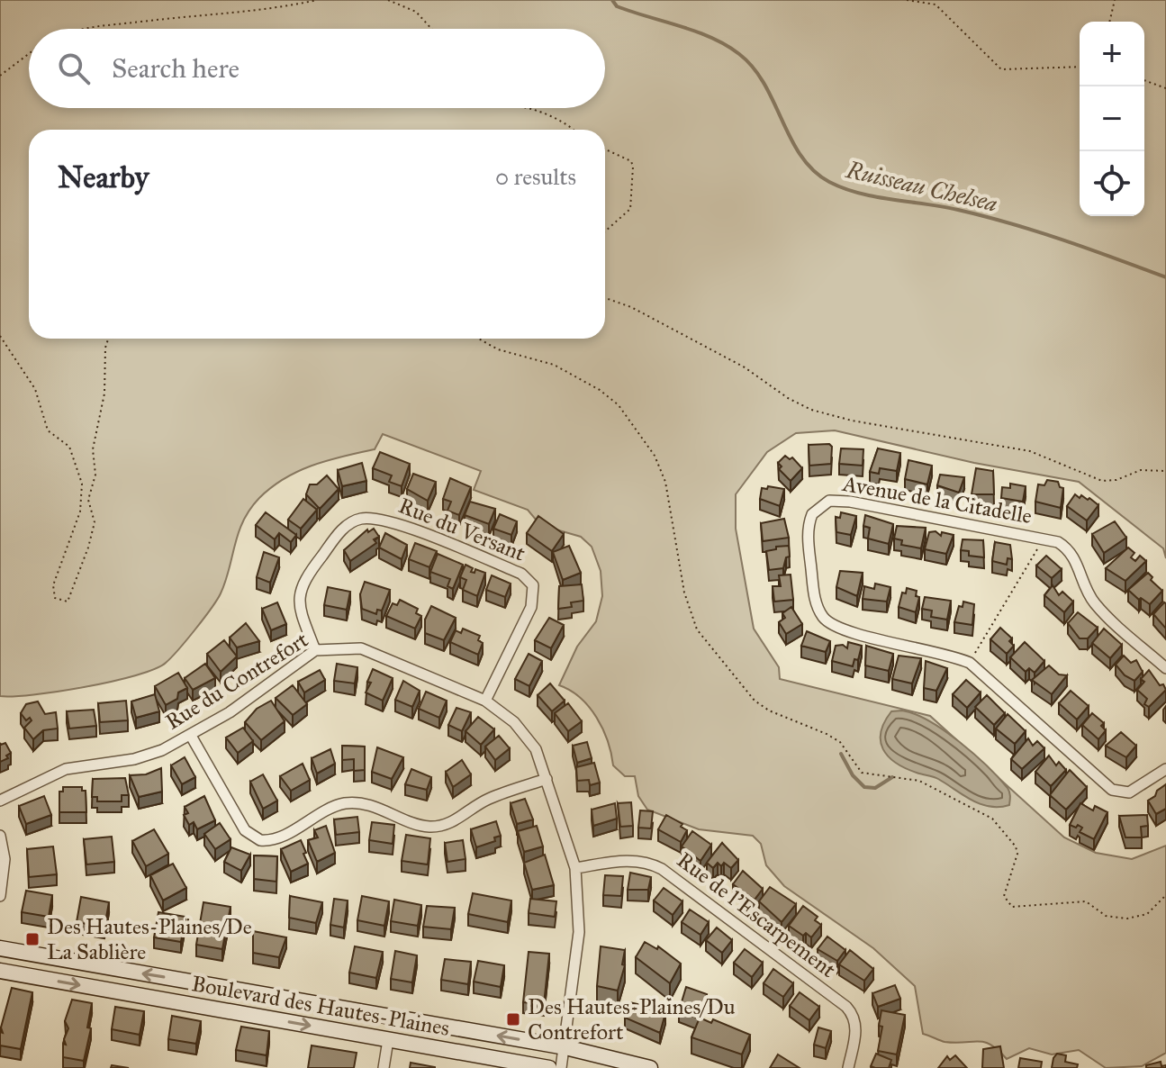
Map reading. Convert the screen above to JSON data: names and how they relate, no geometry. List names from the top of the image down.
{
  "streets": {
    "street": [
      "Avenue de la Citadelle",
      "Rue du Versant",
      "Rue du Contrefort",
      "Rue de l'Escarpement",
      "Boulevard des Hautes-Plaines"
    ]
  },
  "crossings": [
    ["Rue du Versant", "Rue du Contrefort"],
    ["Rue du Contrefort", "Rue de l'Escarpement"],
    ["Rue du Contrefort", "Boulevard des Hautes-Plaines"]
  ],
  "water": ["Ruisseau Chelsea"],
  "places": {
    "transit": ["Des Hautes-Plaines/De La Sablière", "Des Hautes-Plaines/Du Contrefort"]
  },
  "page": {
    "map_buttons": ["+", "−"],
    "search": "Search here",
    "heading": ["Nearby", "0 results"]
  }
}
